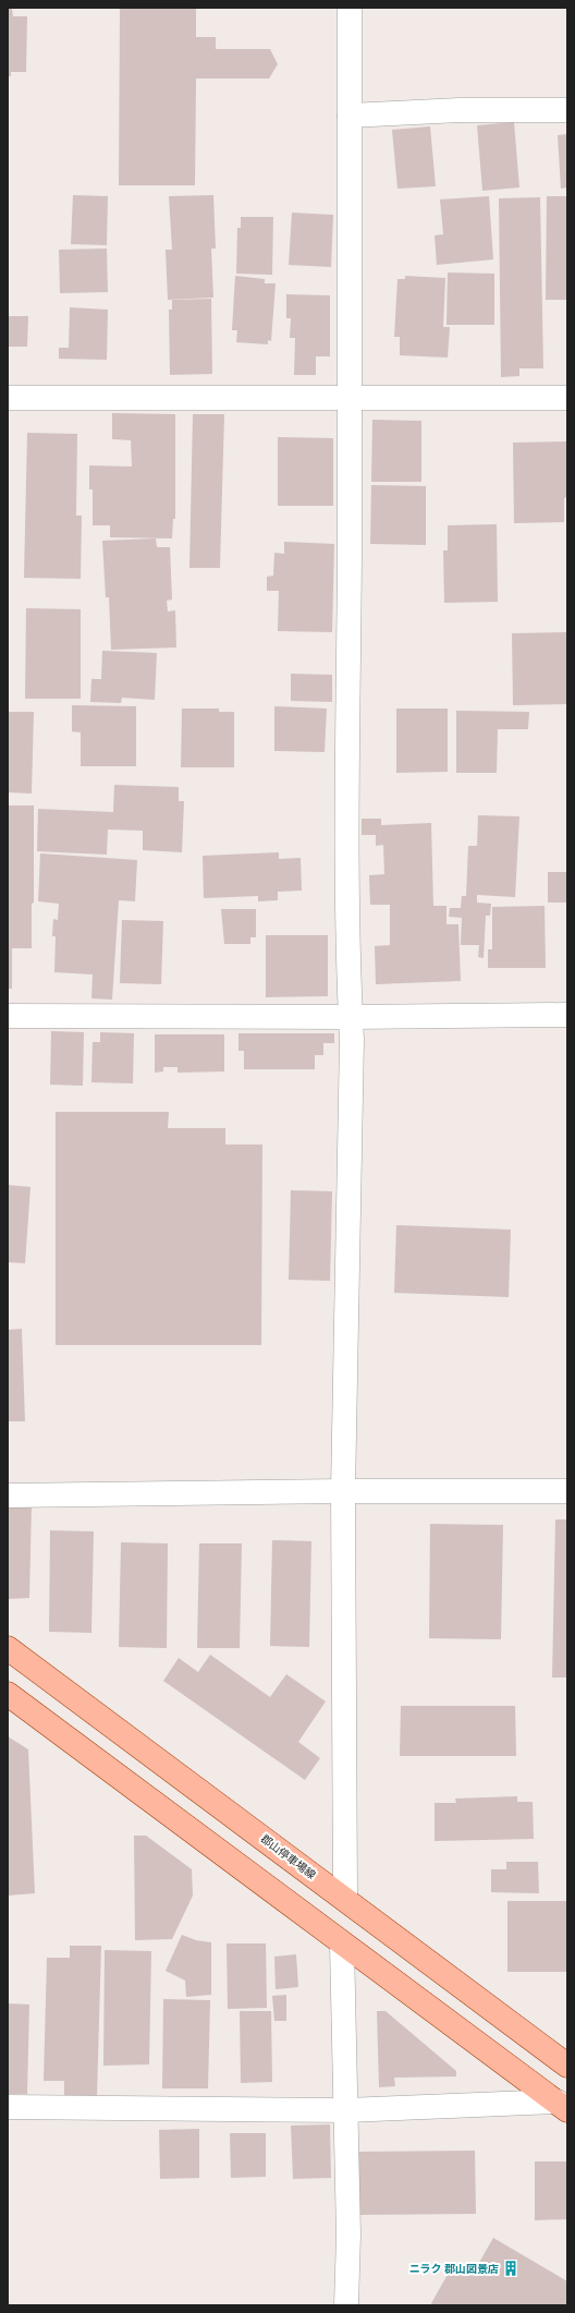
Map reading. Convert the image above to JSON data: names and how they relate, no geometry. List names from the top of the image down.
{
  "streets": {
    "main road": ["郡山停車場線"]
  },
  "places": {
    "building": ["ニラク 郡山図景店"]
  }
}
